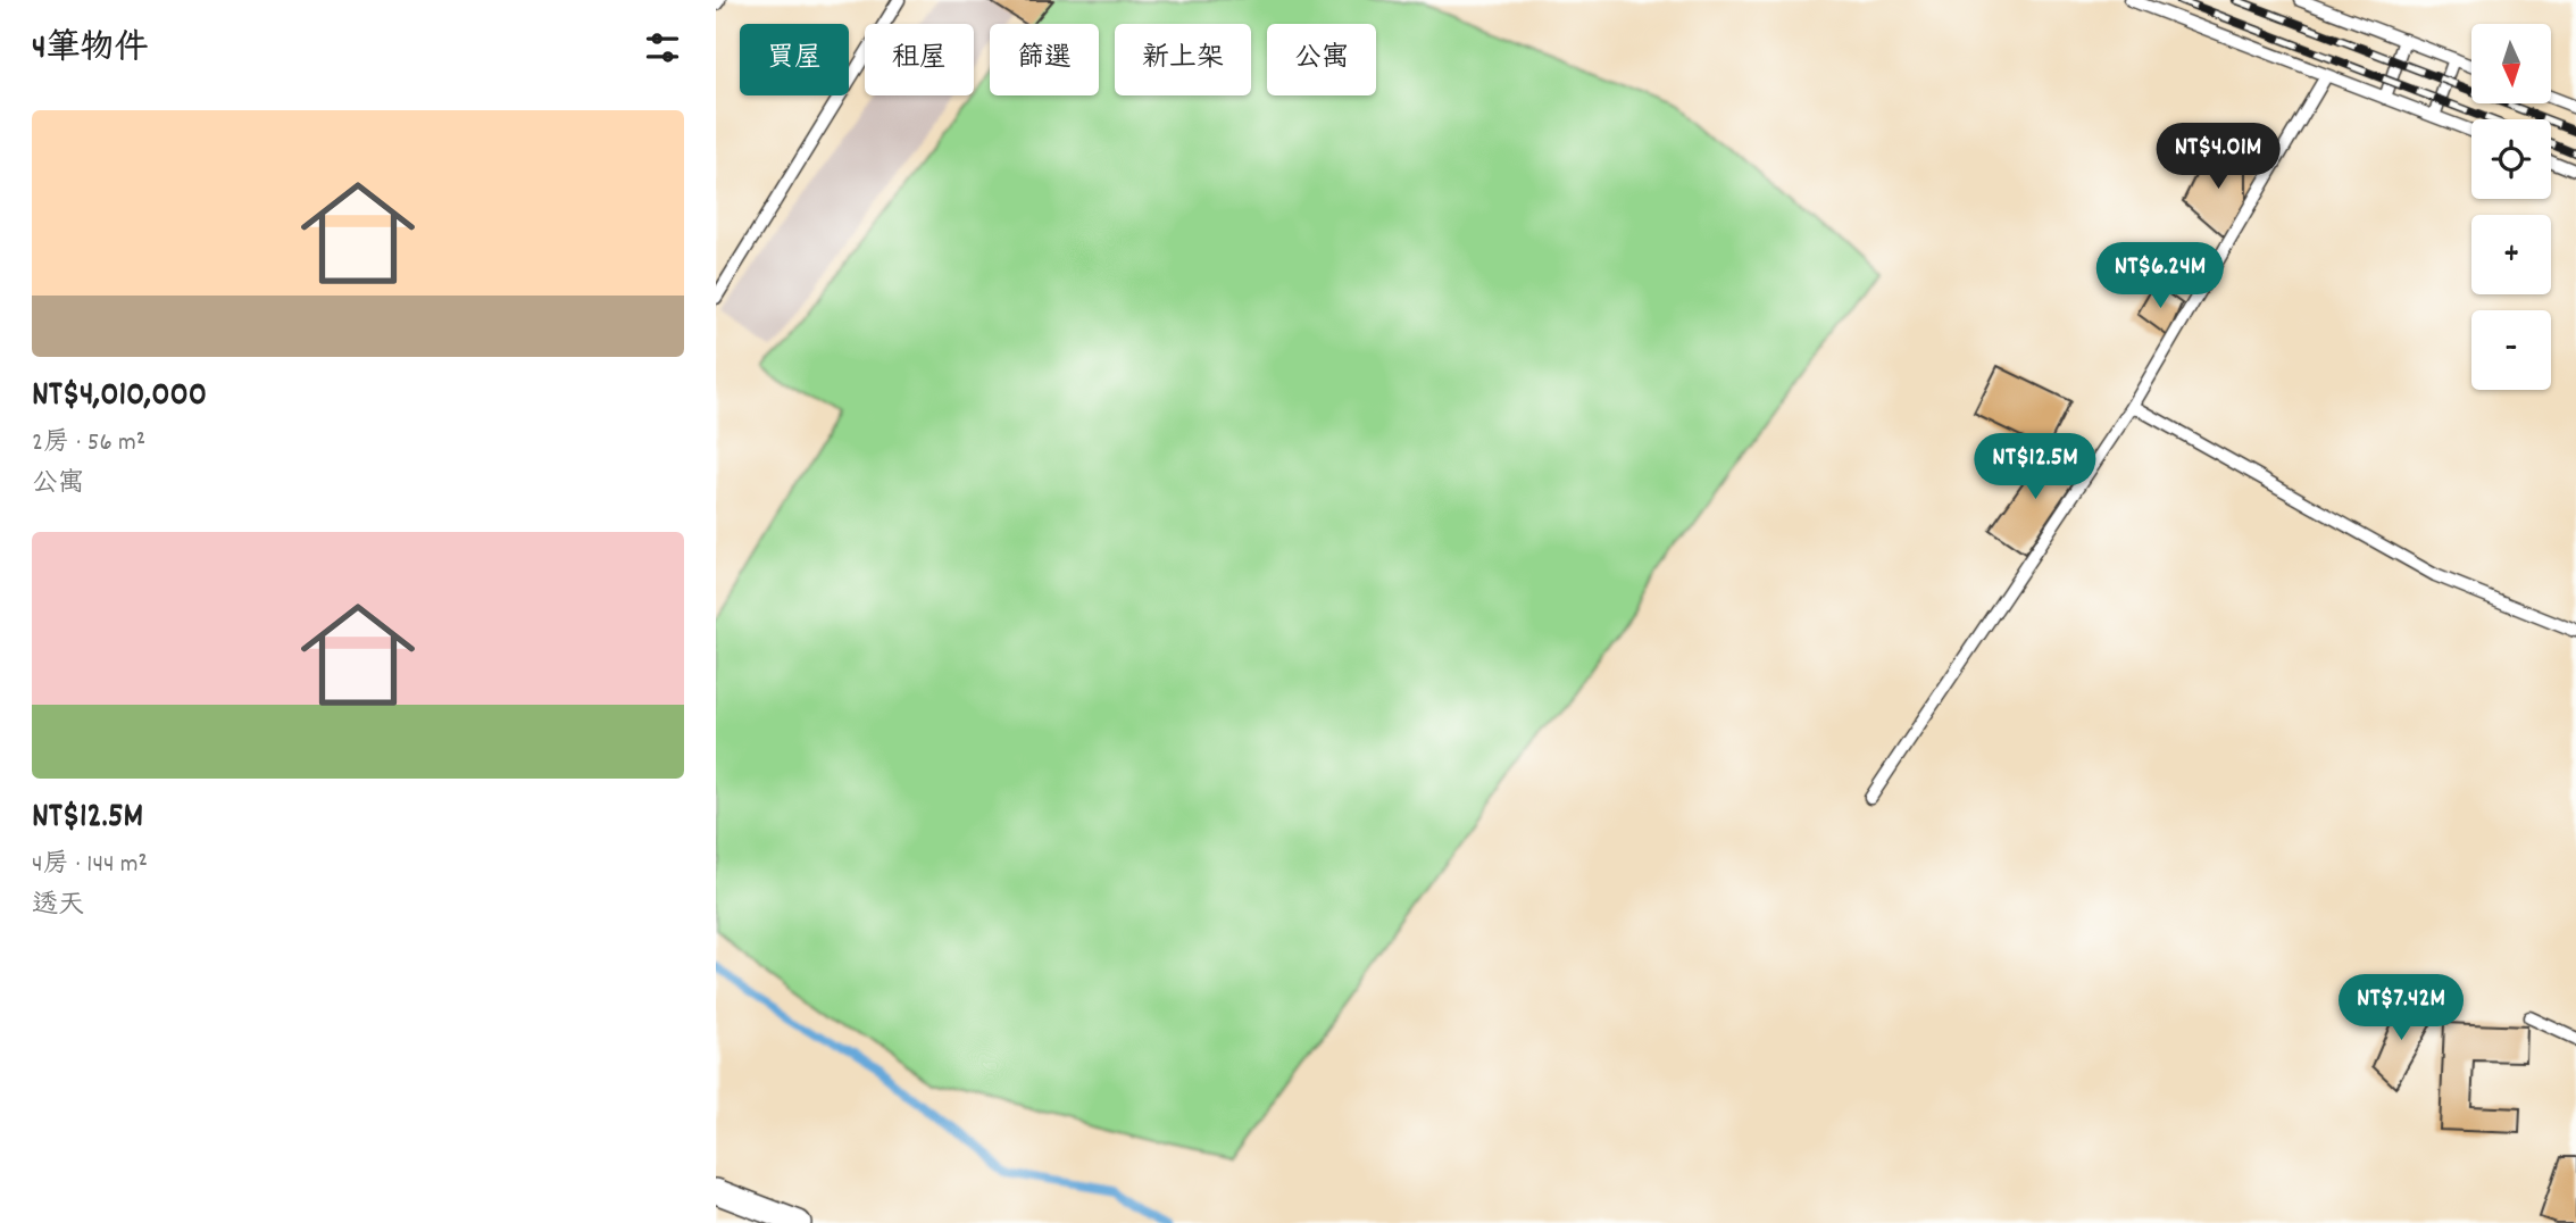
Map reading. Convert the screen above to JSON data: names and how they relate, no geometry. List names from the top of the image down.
{
  "north": "bottom",
  "page": {
    "heading": "4筆物件",
    "map_buttons": ["+", "−"],
    "chip": [
      "買屋",
      "租屋",
      "篩選",
      "新上架",
      "公寓"
    ],
    "list": [
      {
        "name": "NT$4,010,000",
        "note": "2房 · 56 m² · 公寓"
      },
      {
        "name": "NT$12.5M",
        "note": "4房 · 144 m² · 透天"
      }
    ],
    "price": [
      "NT$4.01M",
      "NT$6.24M",
      "NT$12.5M",
      "NT$7.42M"
    ]
  }
}
